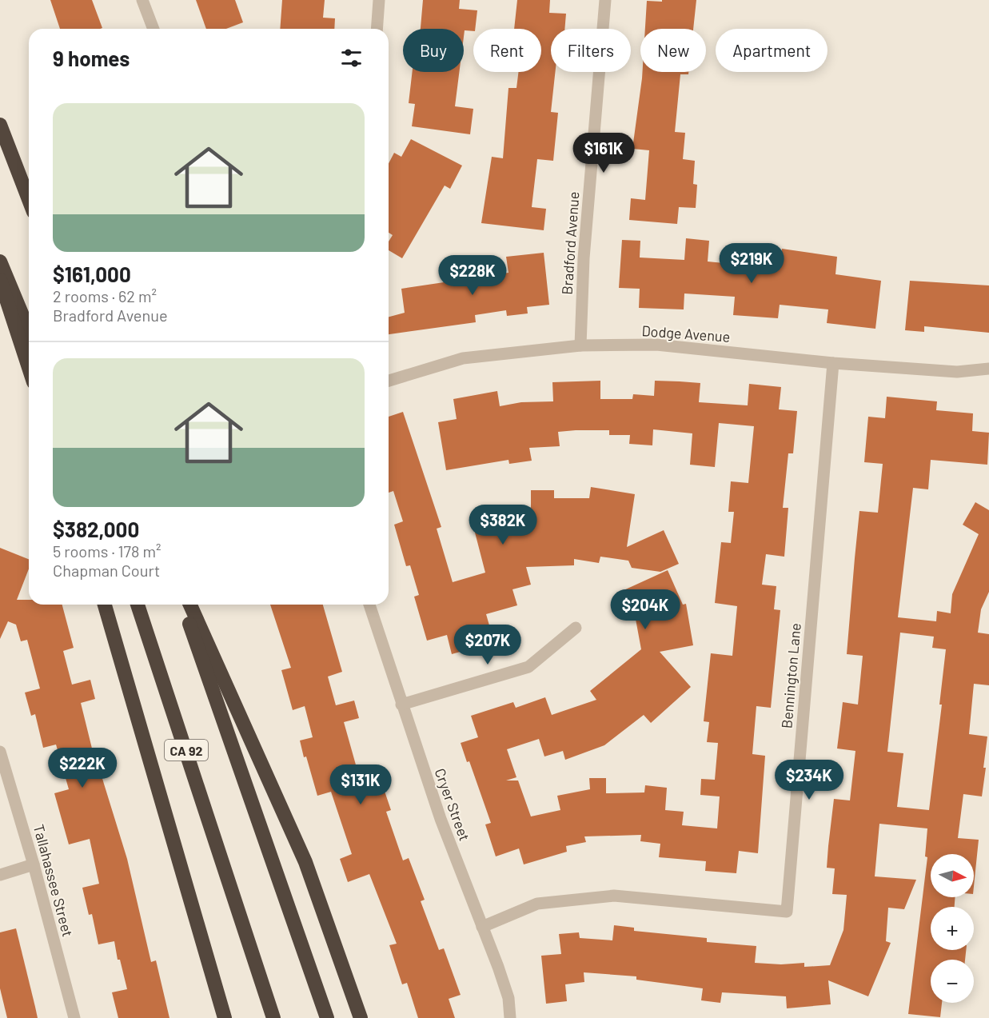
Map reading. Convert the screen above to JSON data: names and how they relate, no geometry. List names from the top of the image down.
{
  "streets": {
    "highway": ["CA 92"],
    "street": [
      "Bradford Avenue",
      "Dodge Avenue",
      "Bennington Lane",
      "Cryer Street",
      "Tallahassee Street"
    ]
  },
  "crossings": [
    ["Bradford Avenue", "Dodge Avenue"],
    ["Dodge Avenue", "Bennington Lane"],
    ["Bennington Lane", "Cryer Street"]
  ],
  "north": "right",
  "page": {
    "chip": [
      "Buy",
      "Rent",
      "Filters",
      "New",
      "Apartment"
    ],
    "heading": "9 homes",
    "list": [
      {
        "name": "$161,000",
        "note": "2 rooms · 62 m² · Bradford Avenue"
      },
      {
        "name": "$382,000",
        "note": "5 rooms · 178 m² · Chapman Court"
      }
    ],
    "price": [
      "$161K",
      "$219K",
      "$228K",
      "$382K",
      "$204K",
      "$207K",
      "$222K",
      "$234K",
      "$131K"
    ],
    "map_buttons": ["+", "−"]
  }
}
